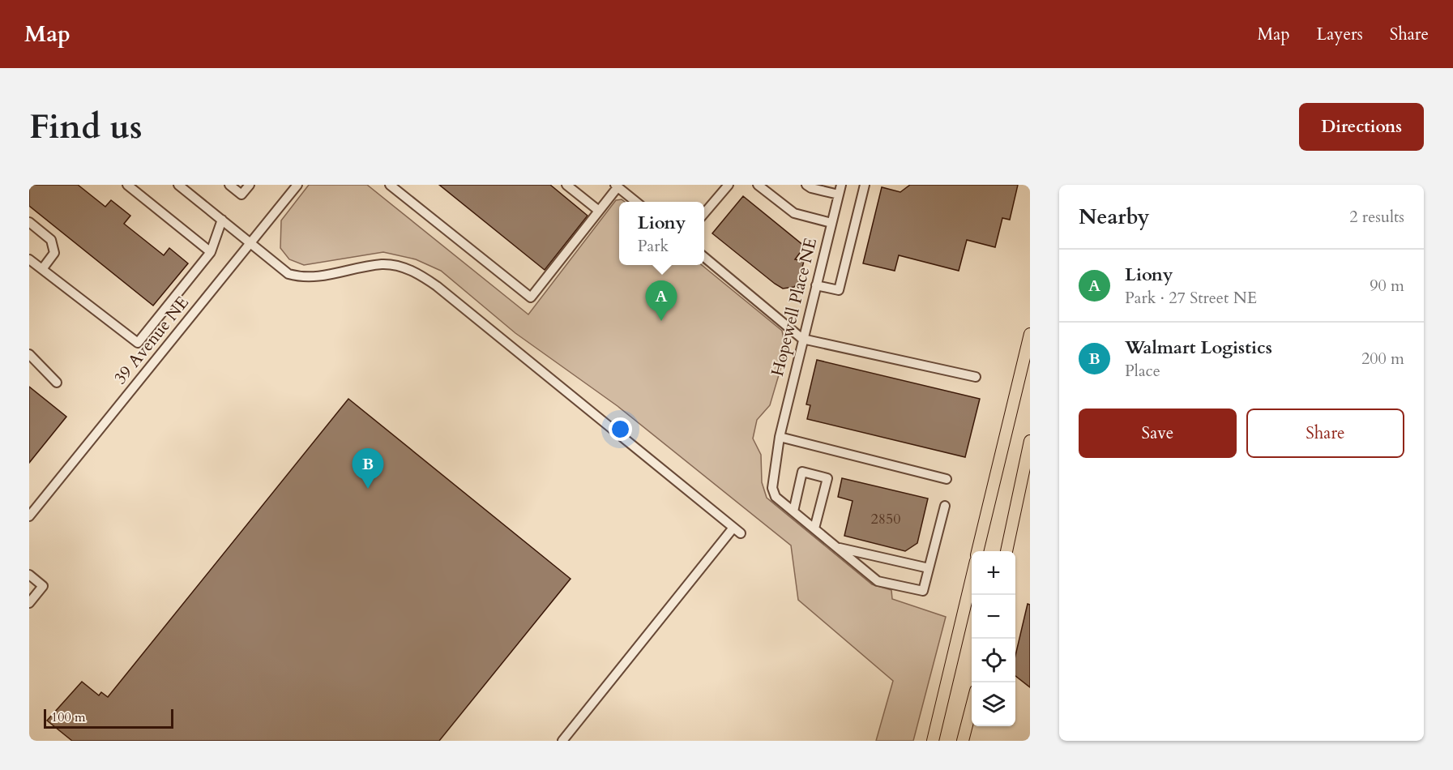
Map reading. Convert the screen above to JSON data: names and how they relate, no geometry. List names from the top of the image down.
{
  "streets": {
    "street": ["Hopewell Place NE", "39 Avenue NE"]
  },
  "house_numbers": ["2850"],
  "scale_bar": "100 m",
  "page": {
    "header": "Map",
    "nav": ["Map", "Layers", "Share"],
    "buttons": [
      "Directions",
      ["Save", "Share"]
    ],
    "title": "Find us",
    "heading": ["Nearby", "2 results"],
    "popup": ["Liony", "Park"],
    "list": [
      {
        "mark": "A",
        "name": "Liony",
        "note": "Park · 27 Street NE",
        "value": "90 m"
      },
      {
        "mark": "B",
        "name": "Walmart Logistics",
        "note": "Place",
        "value": "200 m"
      }
    ],
    "pins": ["A", "B"],
    "map_buttons": ["+", "−"],
    "scale": "100 m"
  }
}
